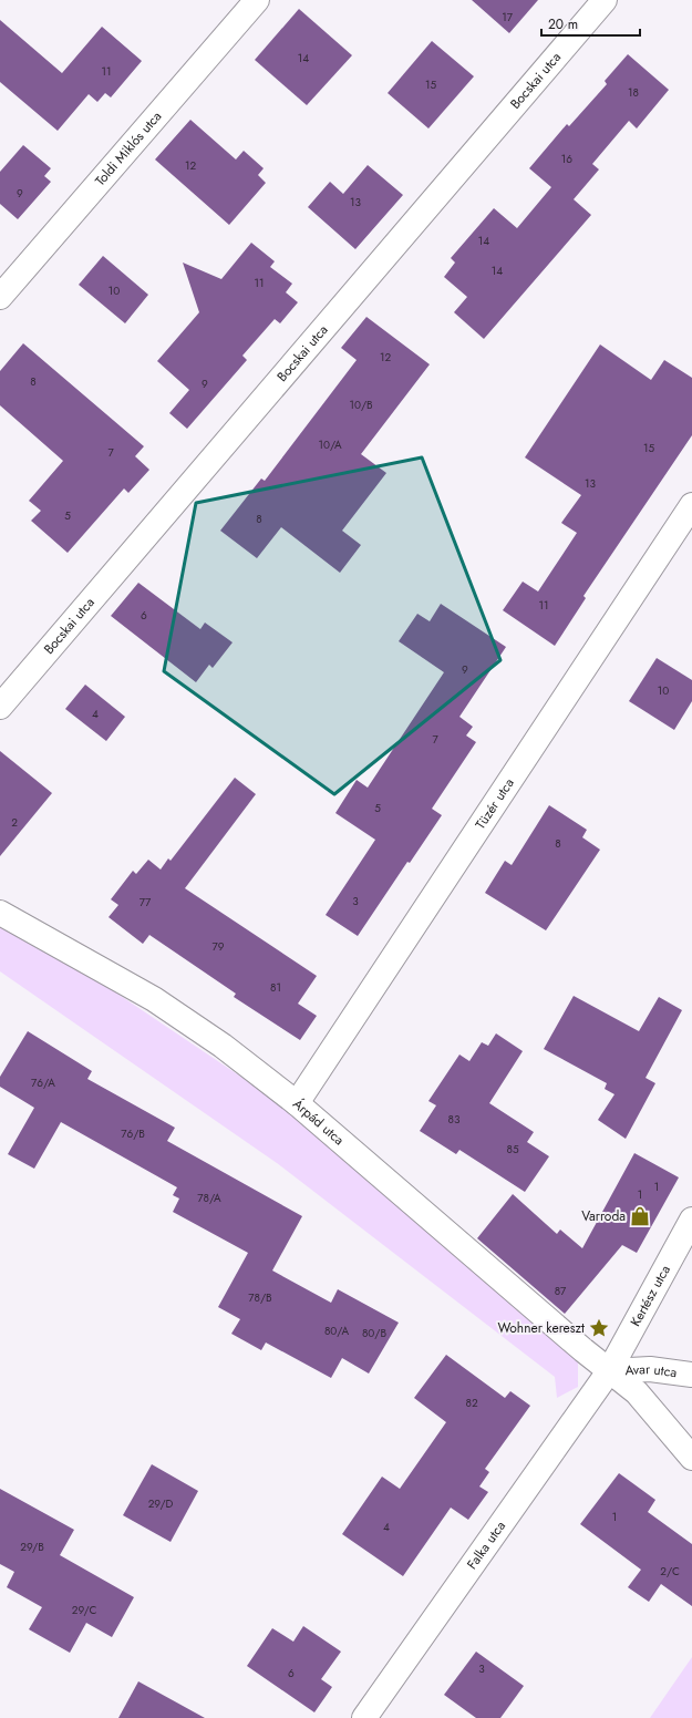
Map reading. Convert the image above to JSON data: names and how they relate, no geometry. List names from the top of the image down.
{
  "streets": {
    "street": [
      "Bocskai utca",
      "Toldi Miklós utca",
      "Tüzér utca",
      "Árpád utca",
      "Kertész utca",
      "Avar utca",
      "Falka utca"
    ]
  },
  "crossings": [
    ["Tüzér utca", "Árpád utca"],
    ["Árpád utca", "Kertész utca"],
    ["Árpád utca", "Avar utca"],
    ["Árpád utca", "Falka utca"],
    ["Kertész utca", "Avar utca"],
    ["Kertész utca", "Falka utca"],
    ["Avar utca", "Falka utca"]
  ],
  "places": {
    "shop": ["Varroda"],
    "place": ["Wohner kereszt"]
  },
  "house_numbers": [
    "17",
    "14",
    "11",
    "15",
    "18",
    "16",
    "12",
    "9",
    "13",
    "14",
    "14",
    "11",
    "10",
    "12",
    "8",
    "9",
    "10/B",
    "10/A",
    "15",
    "7",
    "13",
    "5",
    "8",
    "11",
    "6",
    "9",
    "10",
    "4",
    "7",
    "5",
    "2",
    "8",
    "3",
    "77",
    "79",
    "81",
    "76/A",
    "83",
    "76/B",
    "85",
    "1",
    "1",
    "78/A",
    "87",
    "78/B",
    "80/A",
    "80/B",
    "82",
    "29/D",
    "1",
    "4",
    "29/B",
    "2/C",
    "29/C",
    "3",
    "6"
  ],
  "scale_bar": "20 m"
}
